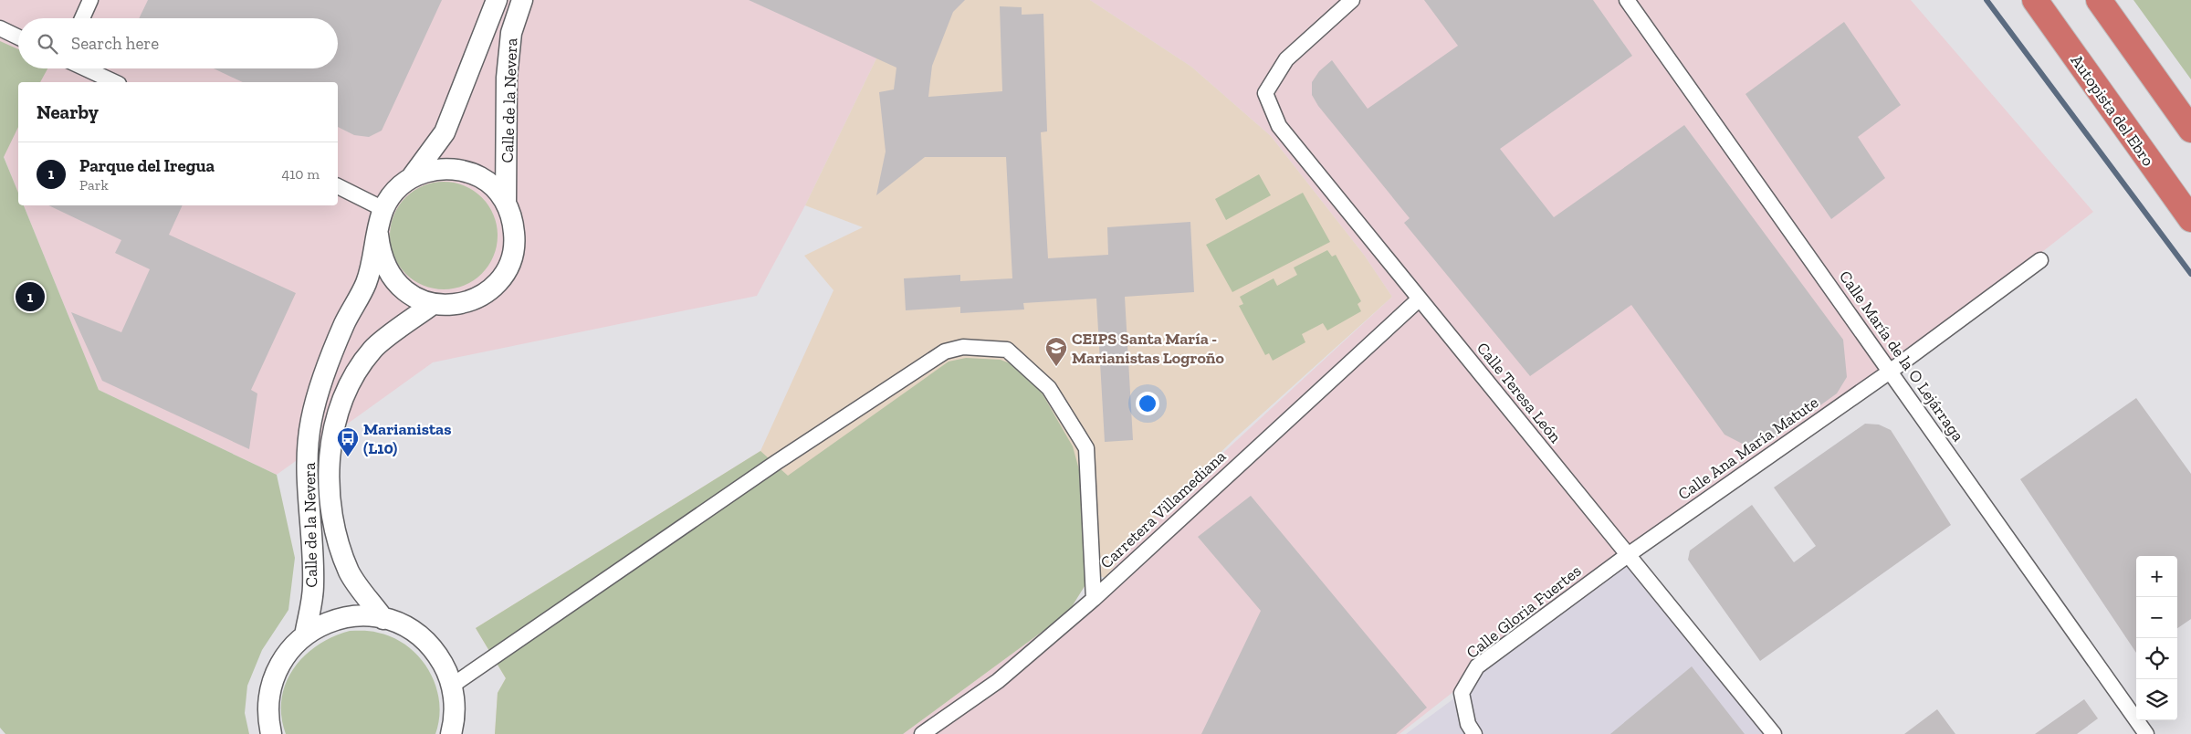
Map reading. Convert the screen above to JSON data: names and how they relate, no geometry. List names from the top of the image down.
{
  "streets": {
    "highway": ["Autopista del Ebro"],
    "main road": ["Calle de la Nevera"],
    "street": [
      "Calle María de la O Lejárraga",
      "Calle Teresa León",
      "Calle Ana María Matute",
      "Carretera Villamediana",
      "Calle Gloria Fuertes"
    ]
  },
  "crossings": [
    ["Calle María de la O Lejárraga", "Calle Ana María Matute"],
    ["Calle Teresa León", "Calle Ana María Matute"],
    ["Calle Teresa León", "Carretera Villamediana"],
    ["Calle Teresa León", "Calle Gloria Fuertes"],
    ["Calle Ana María Matute", "Calle Gloria Fuertes"]
  ],
  "places": {
    "school or university": ["CEIPS Santa María - Marianistas Logroño"],
    "bus stop": ["Marianistas (L10)"]
  },
  "page": {
    "search": "Search here",
    "heading": "Nearby",
    "list": [
      {
        "mark": "1",
        "name": "Parque del Iregua",
        "note": "Park",
        "value": "410 m"
      }
    ],
    "pins": "1",
    "map_buttons": ["+", "−"]
  }
}
